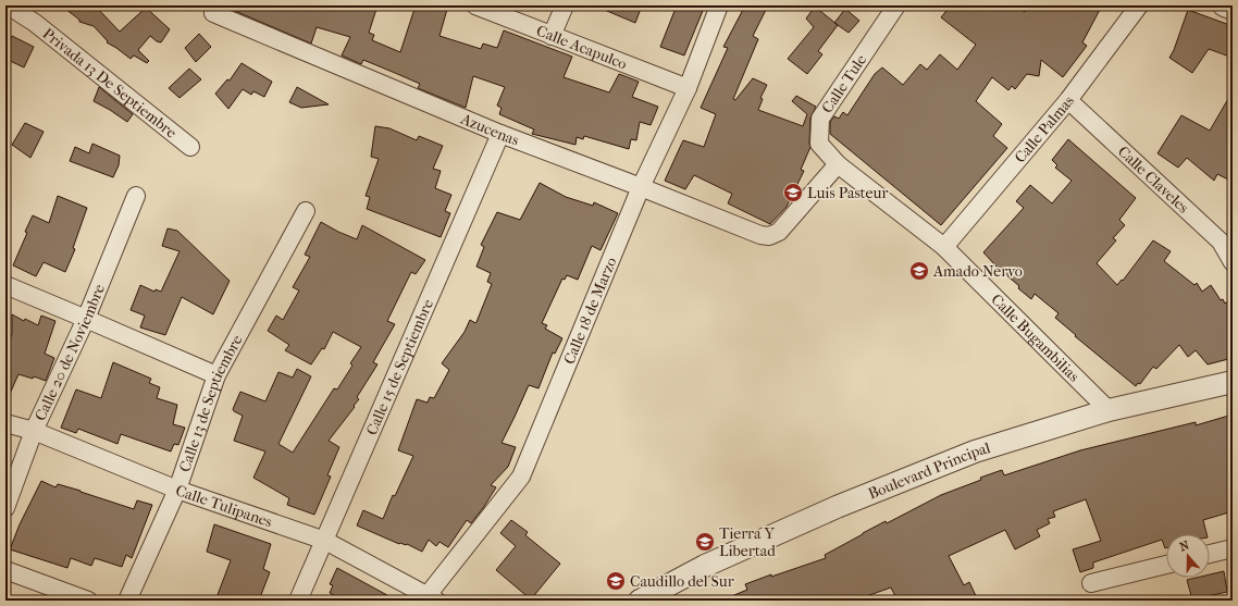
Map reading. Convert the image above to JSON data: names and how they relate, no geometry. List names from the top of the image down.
{
  "streets": {
    "street": [
      "Calle Acapulco",
      "Privada 13 De Septiembre",
      "Calle Tule",
      "Azucenas",
      "Calle Palmas",
      "Calle Claveles",
      "Calle 18 de Marzo",
      "Calle Bugambilias",
      "Calle 20 de Noviembre",
      "Calle 15 de Septiembre",
      "Calle 13 de Septiembre",
      "Boulevard Principal",
      "Calle Tulipanes"
    ]
  },
  "crossings": [
    ["Calle Acapulco", "Calle 18 de Marzo"],
    ["Calle Tule", "Azucenas"],
    ["Calle Tule", "Calle Bugambilias"],
    ["Azucenas", "Calle 18 de Marzo"],
    ["Azucenas", "Calle Bugambilias"],
    ["Azucenas", "Calle 15 de Septiembre"],
    ["Calle Palmas", "Calle Claveles"],
    ["Calle Palmas", "Calle Bugambilias"],
    ["Calle 18 de Marzo", "Calle Tulipanes"],
    ["Calle Bugambilias", "Boulevard Principal"],
    ["Calle 20 de Noviembre", "Calle Tulipanes"],
    ["Calle 15 de Septiembre", "Calle Tulipanes"],
    ["Calle 13 de Septiembre", "Calle Tulipanes"]
  ],
  "places": {
    "school or university": [
      "Luis Pasteur",
      "Amado Nervo",
      "Tierra Y Libertad",
      "Caudillo del Sur"
    ]
  },
  "north": "top"
}
